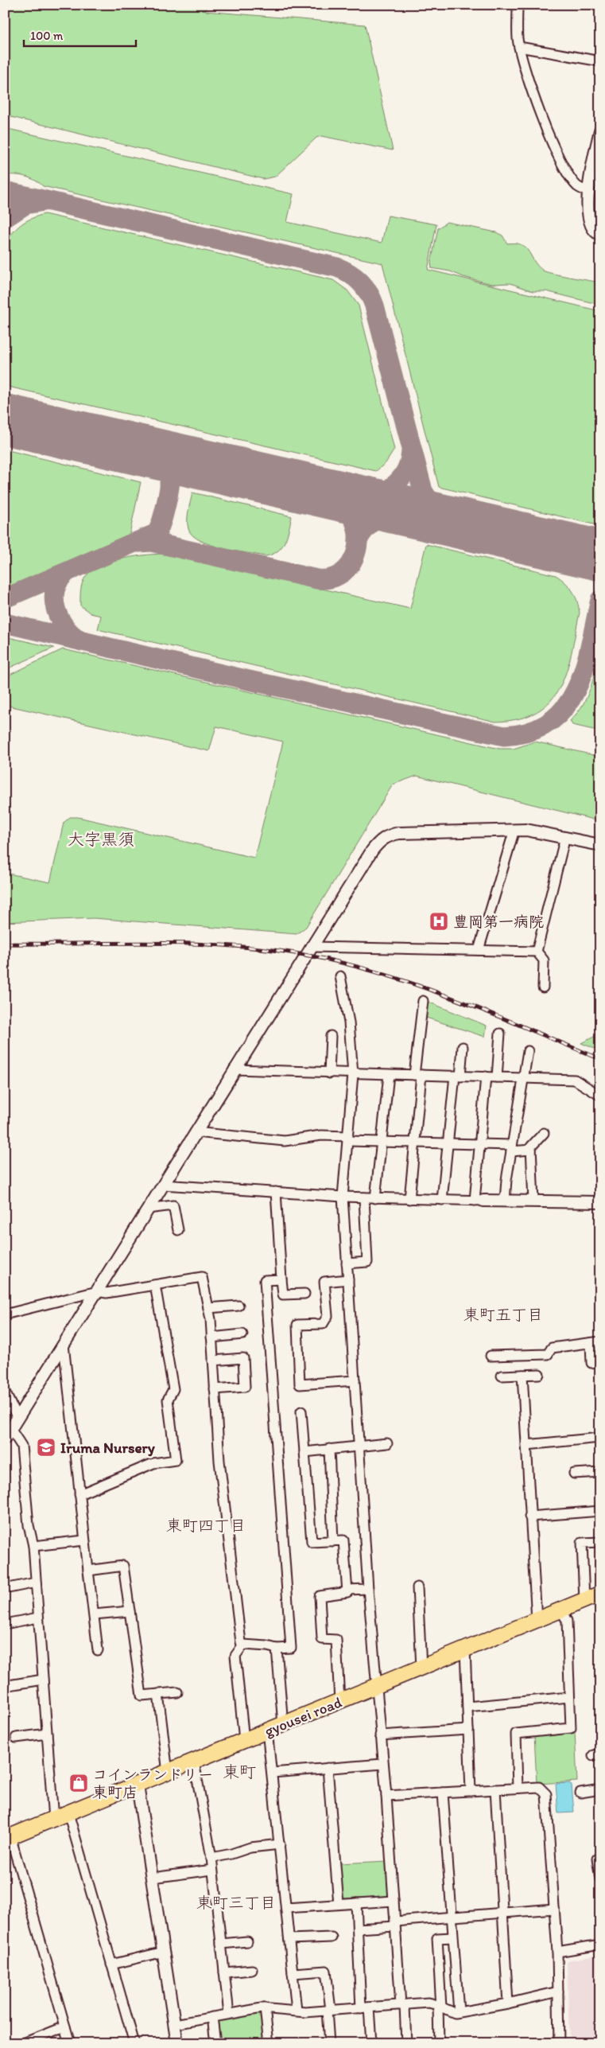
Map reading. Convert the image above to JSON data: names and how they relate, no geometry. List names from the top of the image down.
{
  "streets": {
    "highway": ["gyousei road"]
  },
  "districts": [
    "大字黒須",
    "東町五丁目",
    "東町四丁目",
    "東町",
    "東町三丁目"
  ],
  "places": {
    "hospital": ["豊岡第一病院"],
    "school or university": ["Iruma Nursery"],
    "shop": ["コインランドリー 東町店"]
  },
  "scale_bar": "100 m"
}
